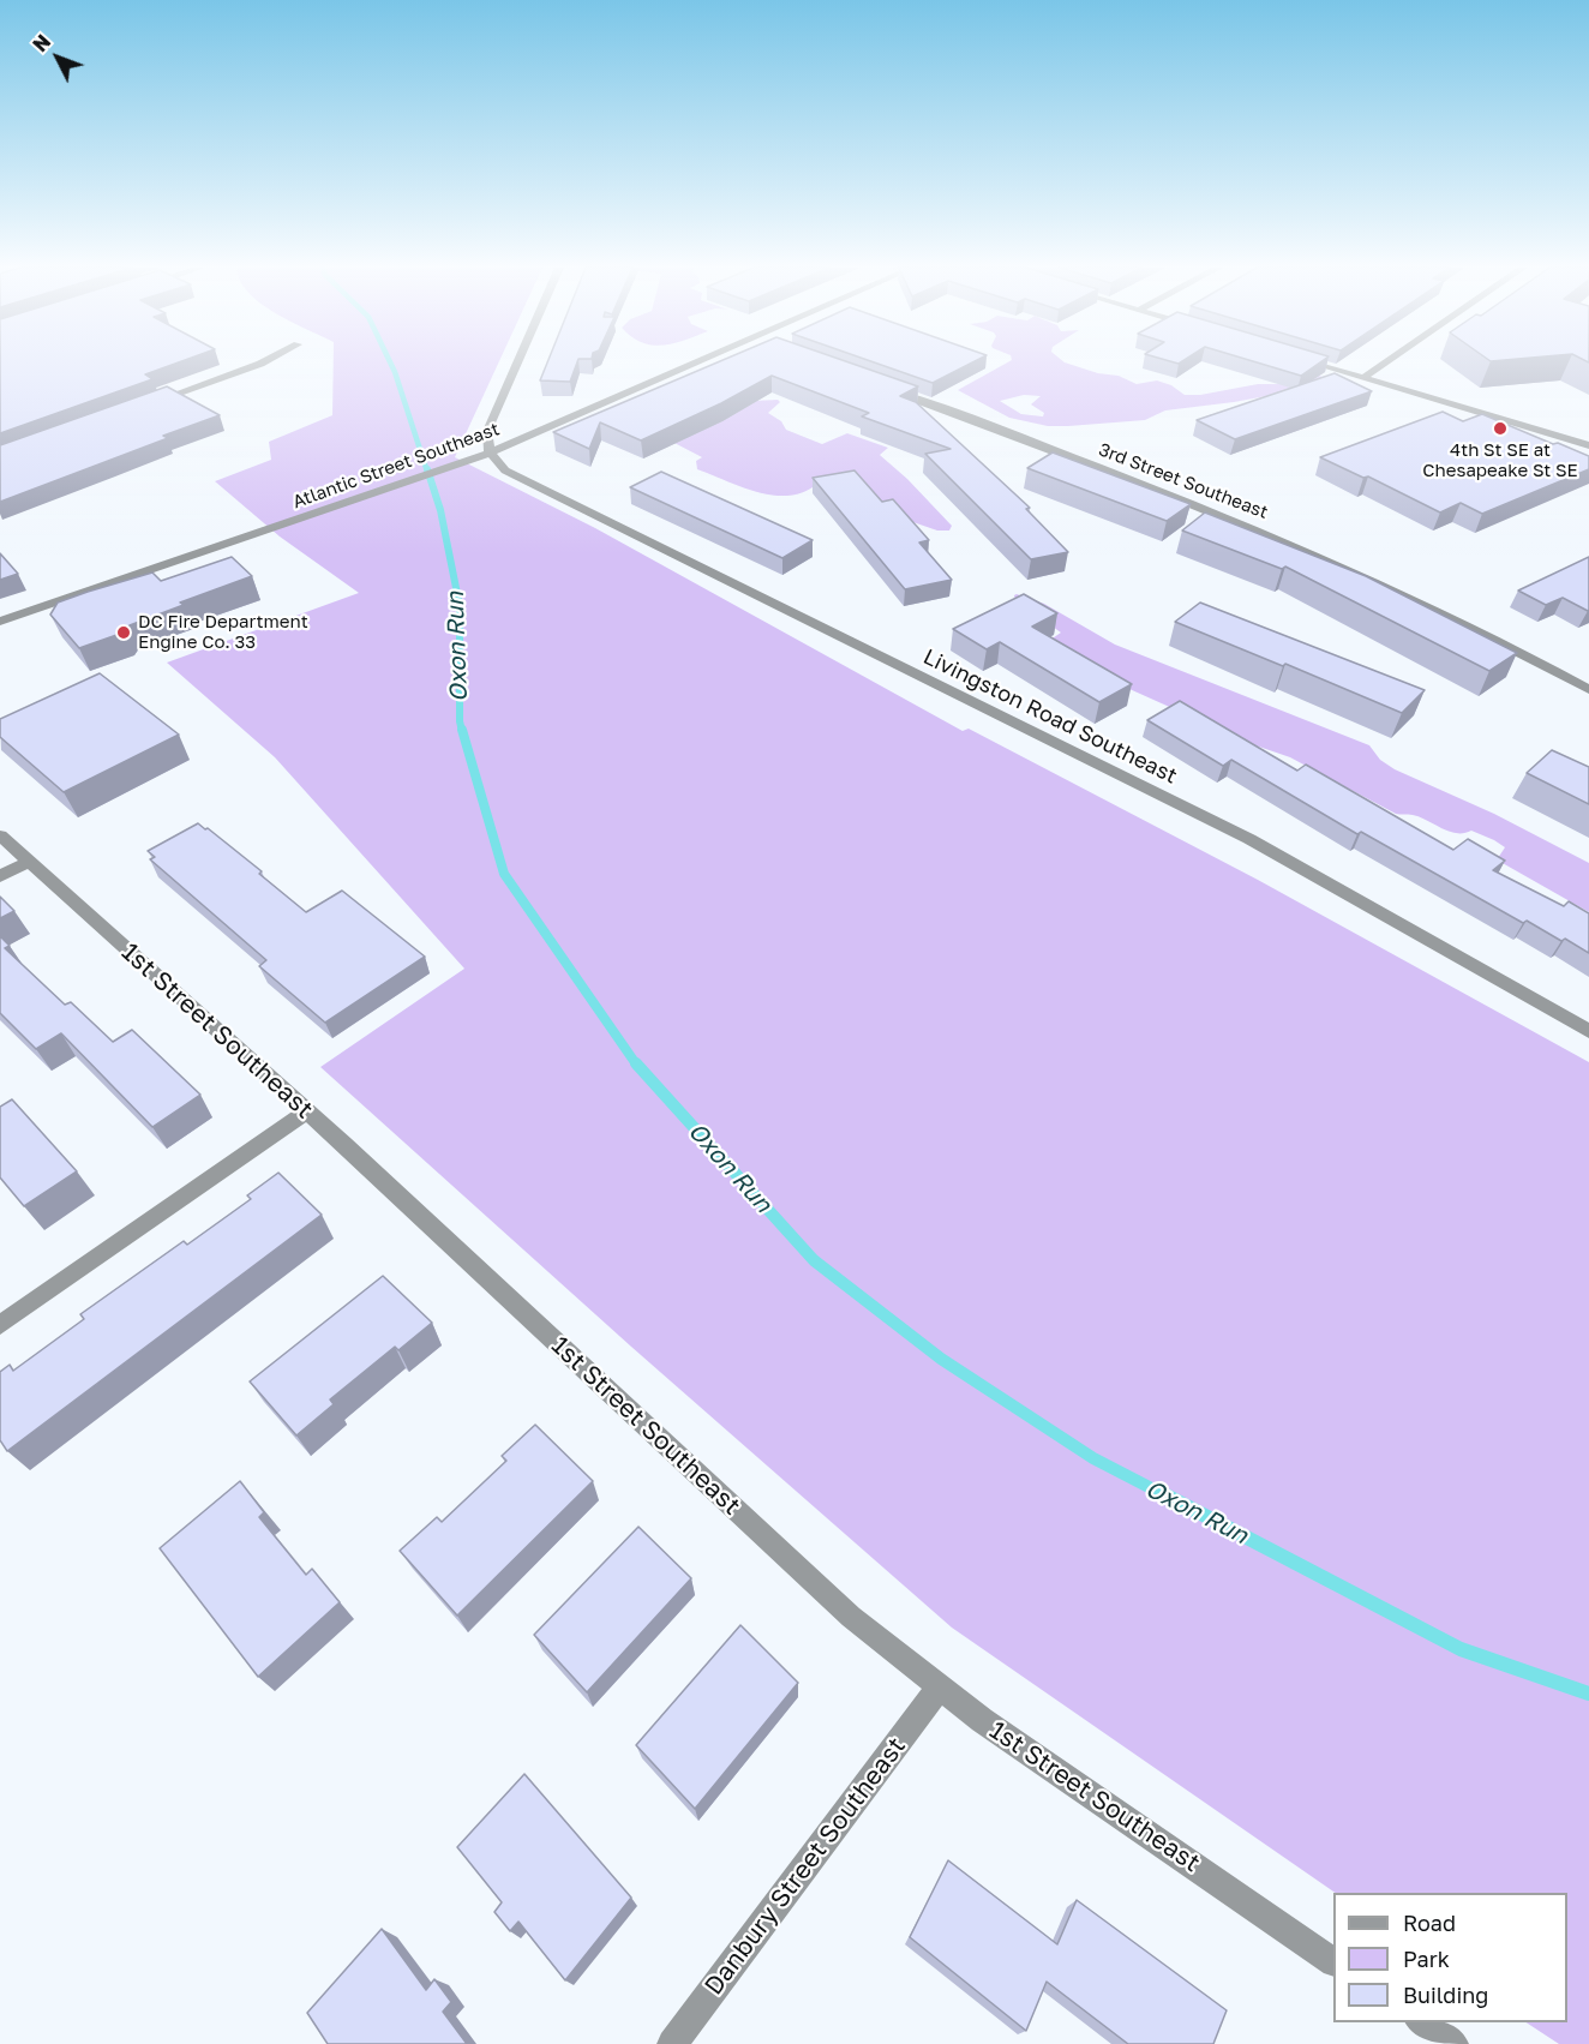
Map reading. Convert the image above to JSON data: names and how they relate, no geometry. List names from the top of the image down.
{
  "streets": {
    "street": [
      "Atlantic Street Southeast",
      "3rd Street Southeast",
      "Livingston Road Southeast",
      "1st Street Southeast",
      "Danbury Street Southeast"
    ]
  },
  "crossings": [
    ["Atlantic Street Southeast", "Livingston Road Southeast"],
    ["1st Street Southeast", "Danbury Street Southeast"]
  ],
  "water": ["Oxon Run"],
  "places": ["4th St SE at Chesapeake St SE", "DC Fire Department Engine Co. 33"],
  "legend": ["Road", "Park", "Building"],
  "north": "top left"
}
